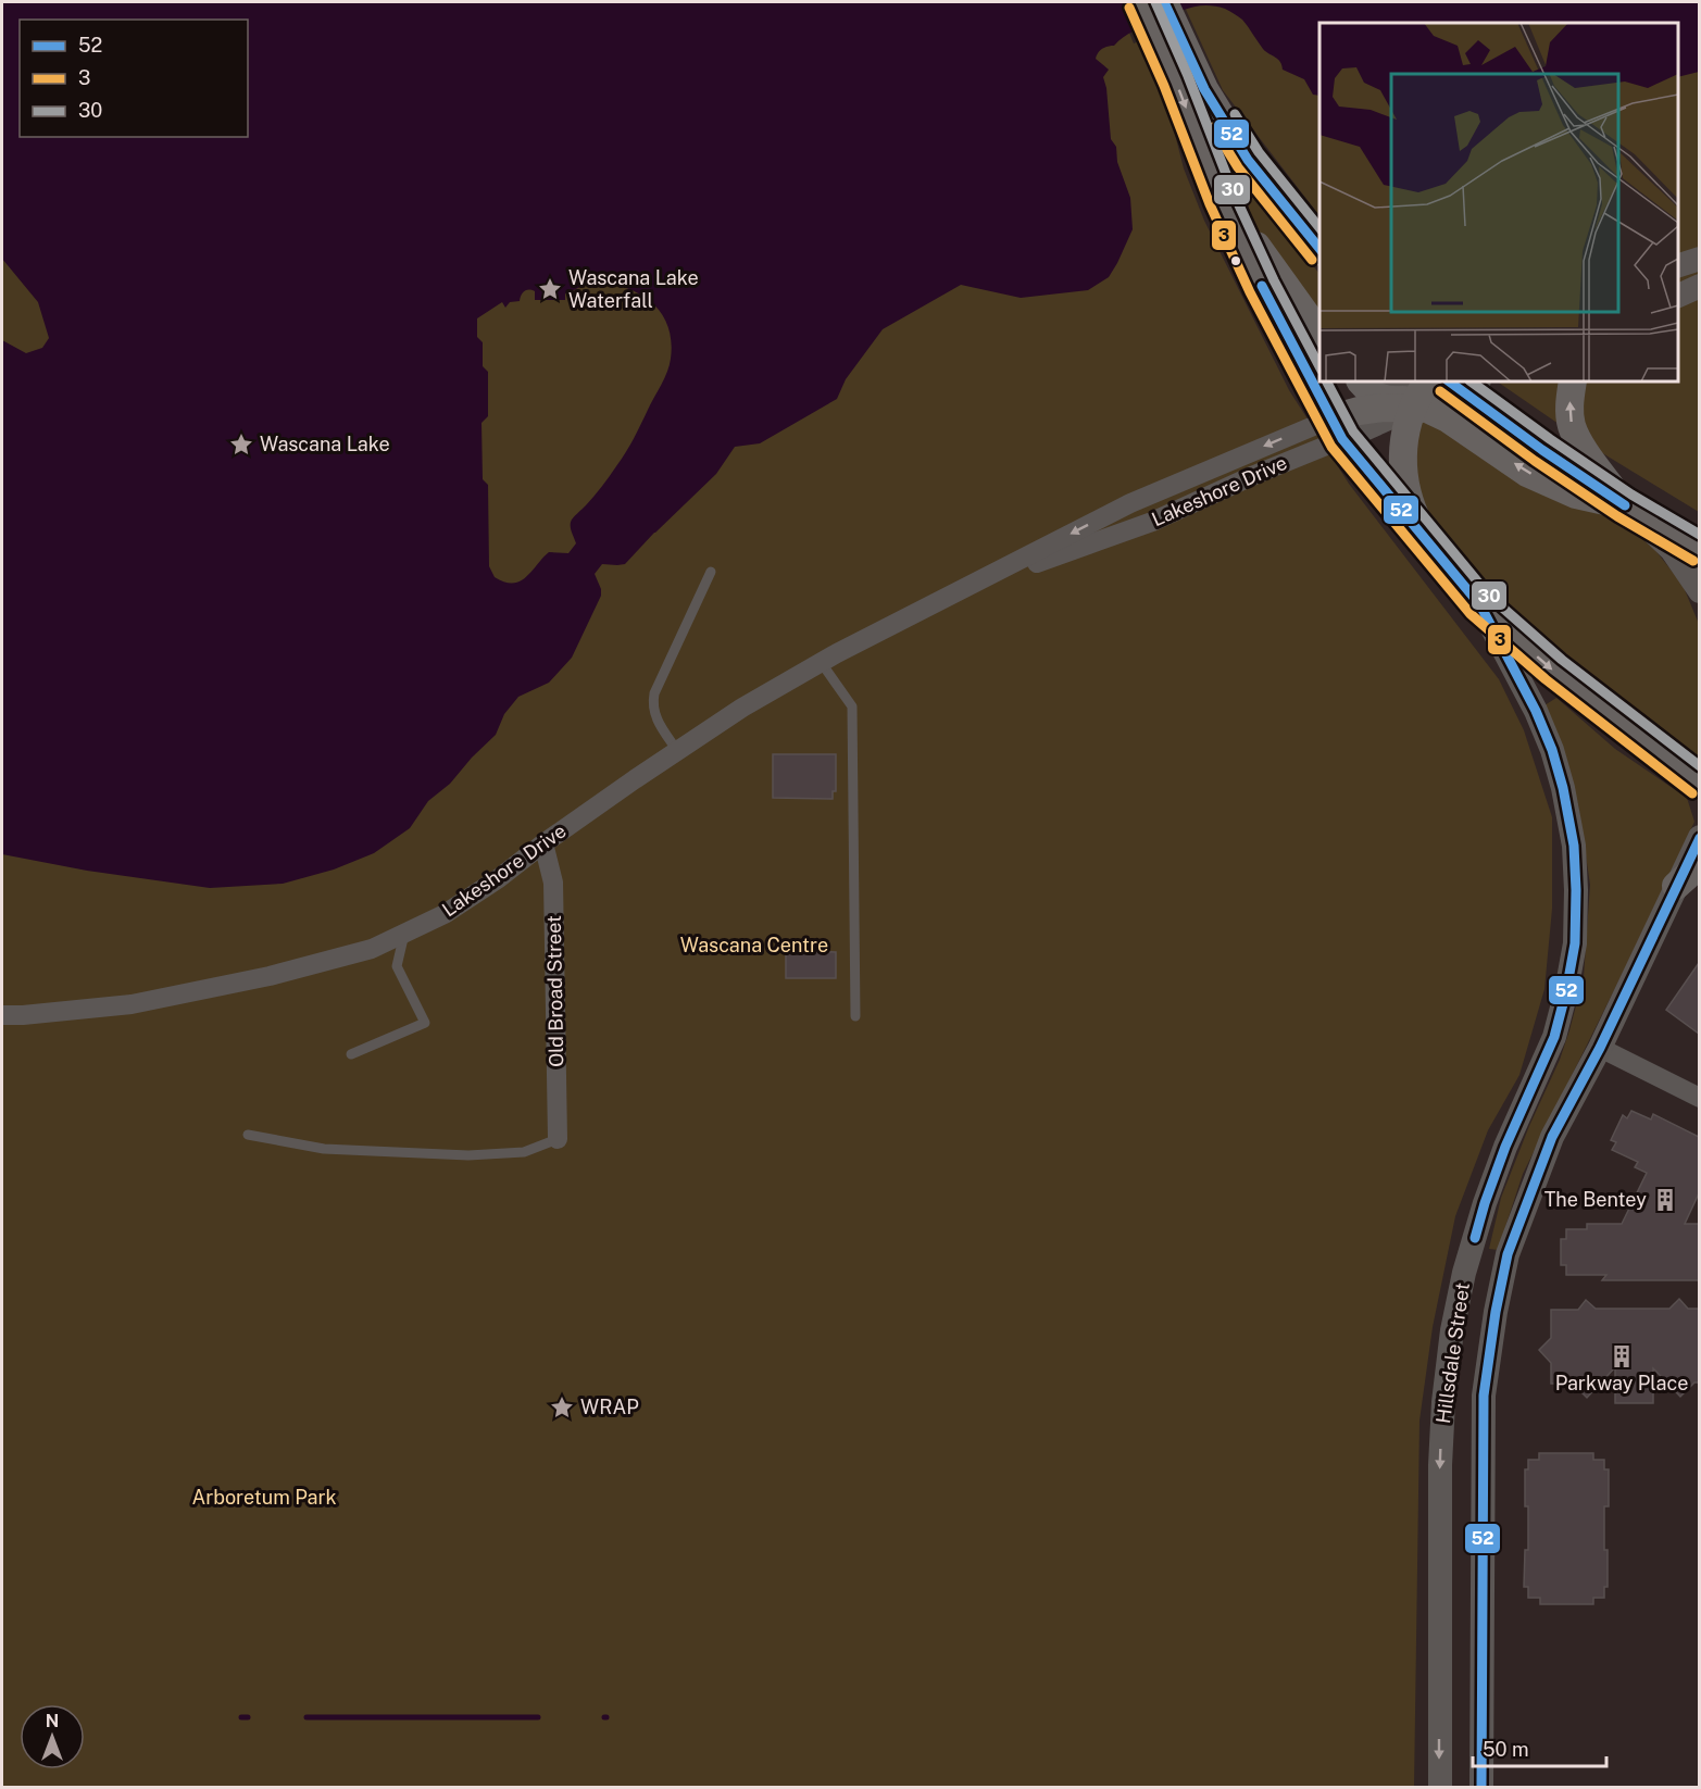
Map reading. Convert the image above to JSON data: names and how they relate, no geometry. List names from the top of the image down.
{
  "streets": {
    "street": ["Lakeshore Drive", "Old Broad Street", "Hillsdale Street"]
  },
  "crossings": [
    ["Lakeshore Drive", "Old Broad Street"]
  ],
  "parks": ["Wascana Centre", "Arboretum Park"],
  "places": {
    "place": ["Wascana Lake Waterfall", "Wascana Lake", "WRAP"],
    "building": ["The Bentey", "Parkway Place"]
  },
  "lines": ["transit line 52", "transit line 30", "transit line 3"],
  "legend": ["52", "3", "30"],
  "scale_bar": "50 m",
  "north": "top"
}
